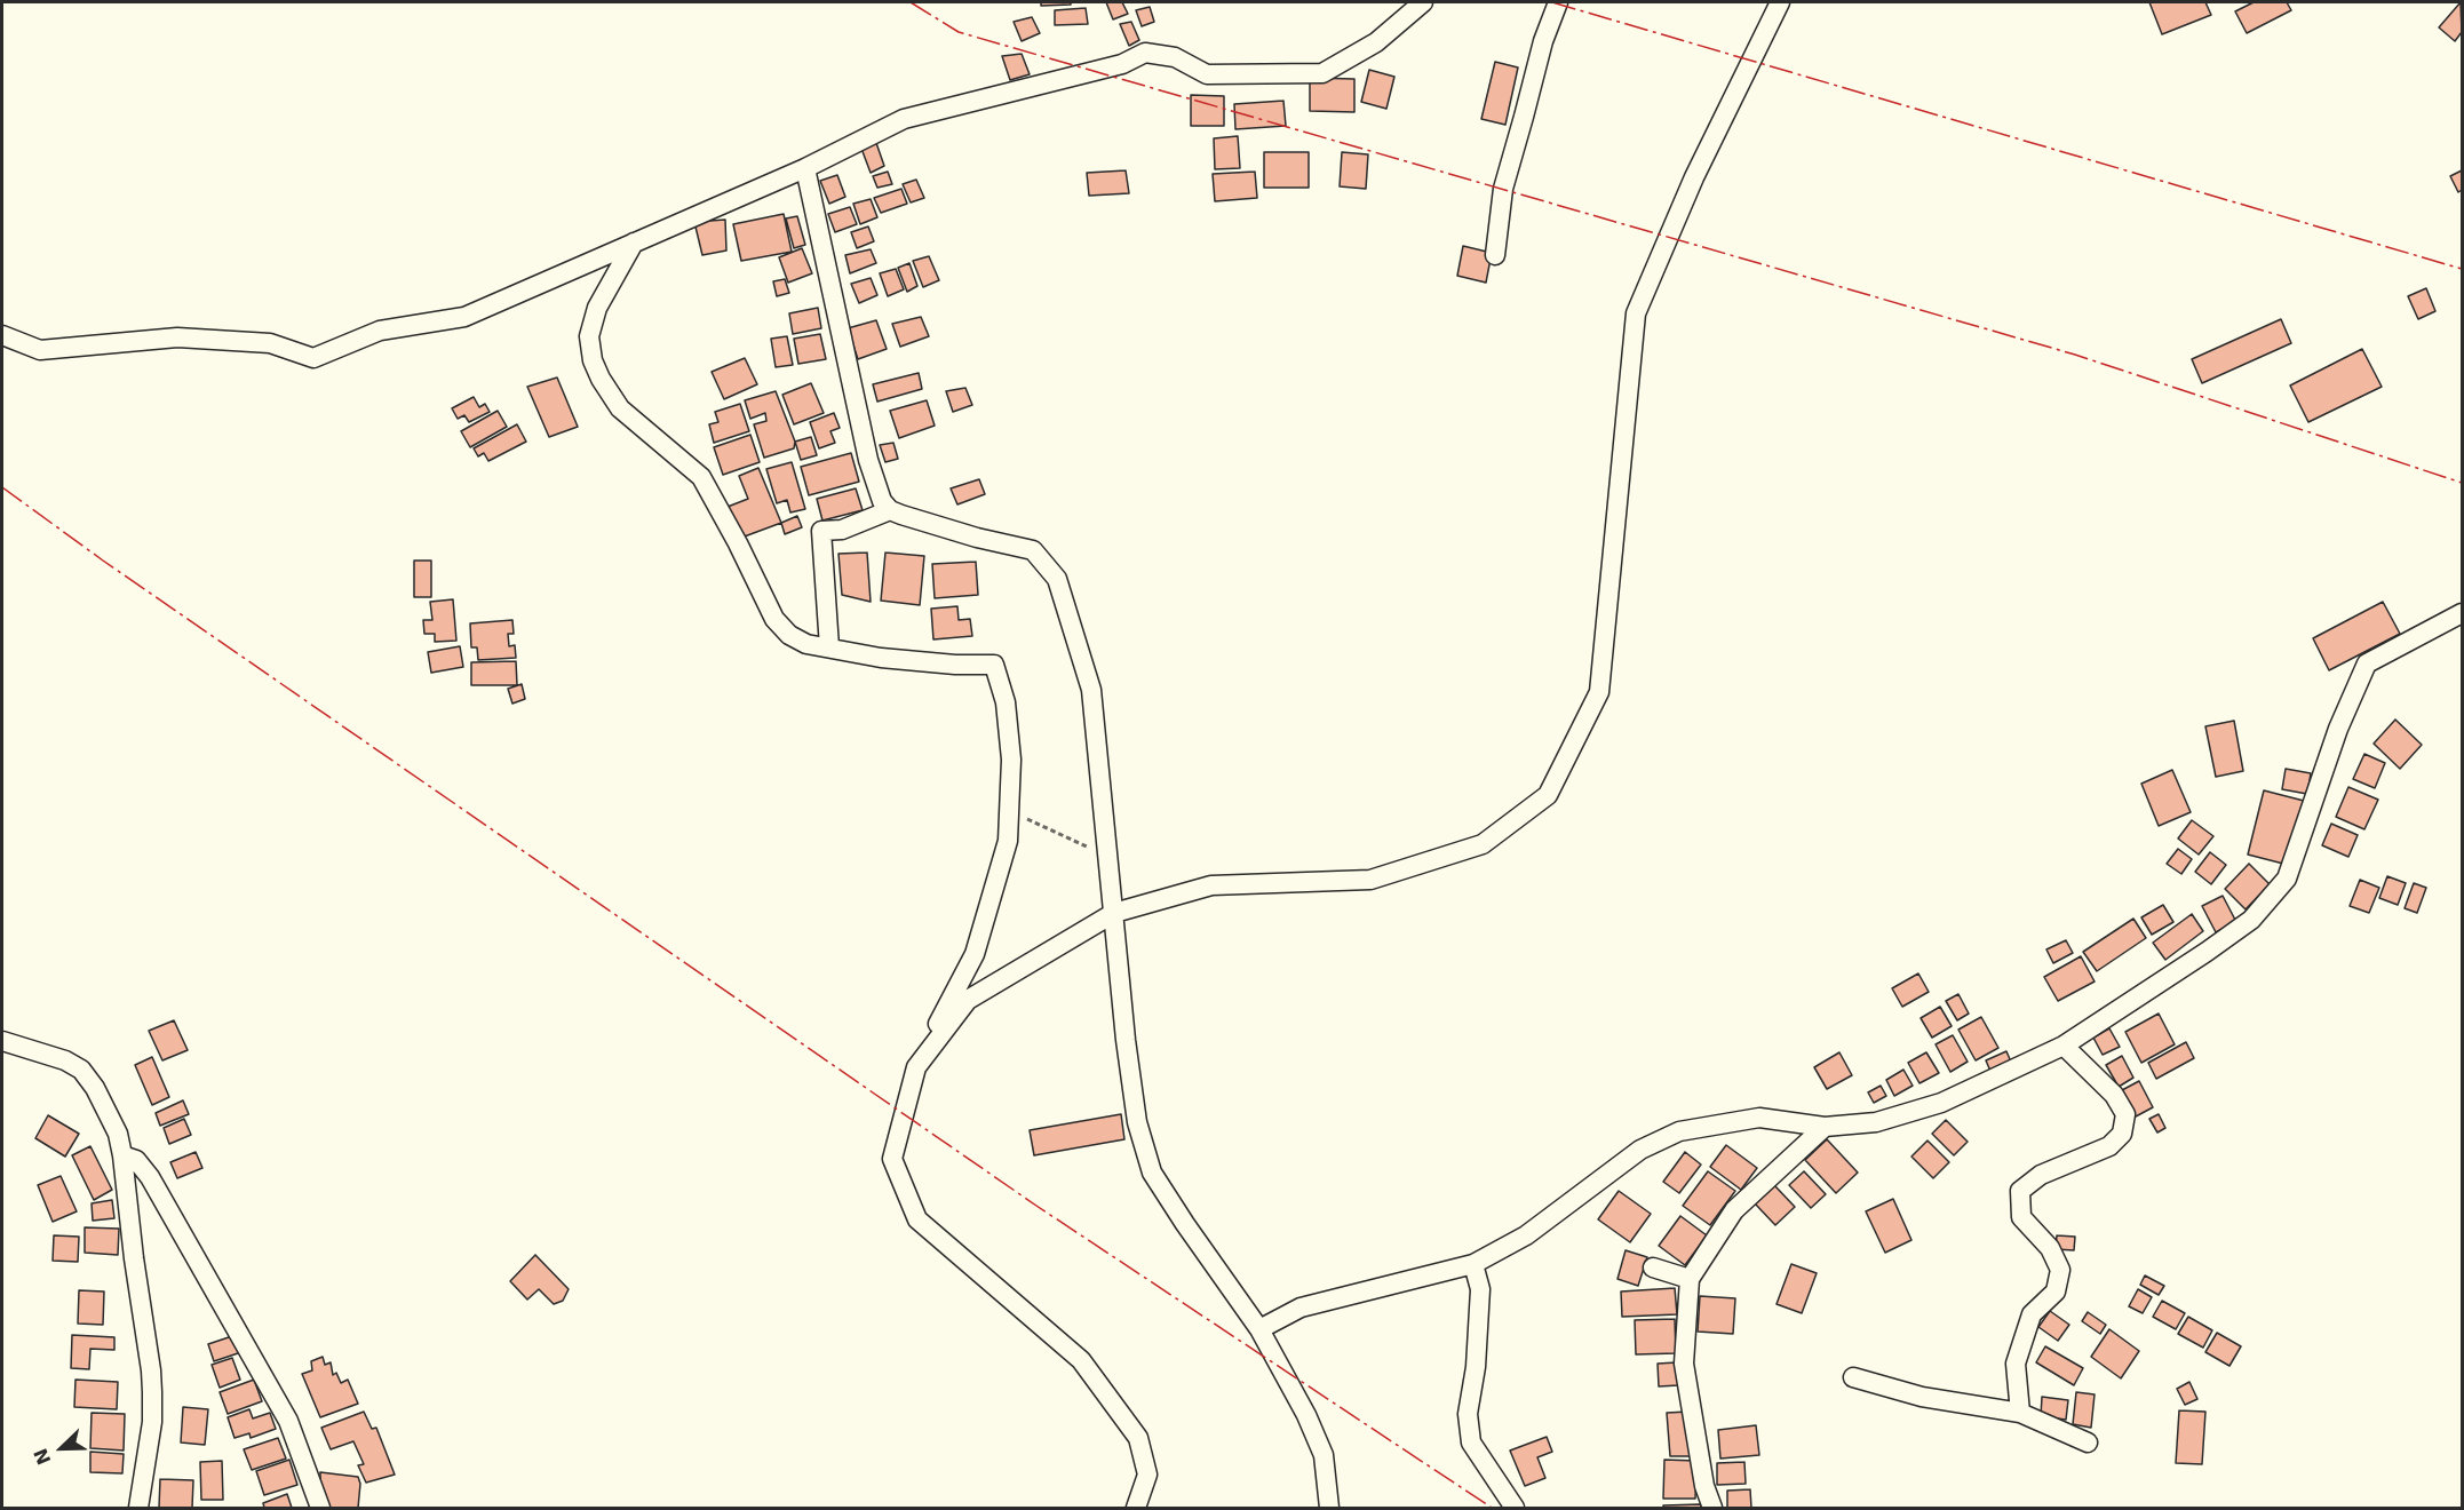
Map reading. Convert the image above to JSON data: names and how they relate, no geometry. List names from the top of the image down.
{
  "north": "bottom left"
}
